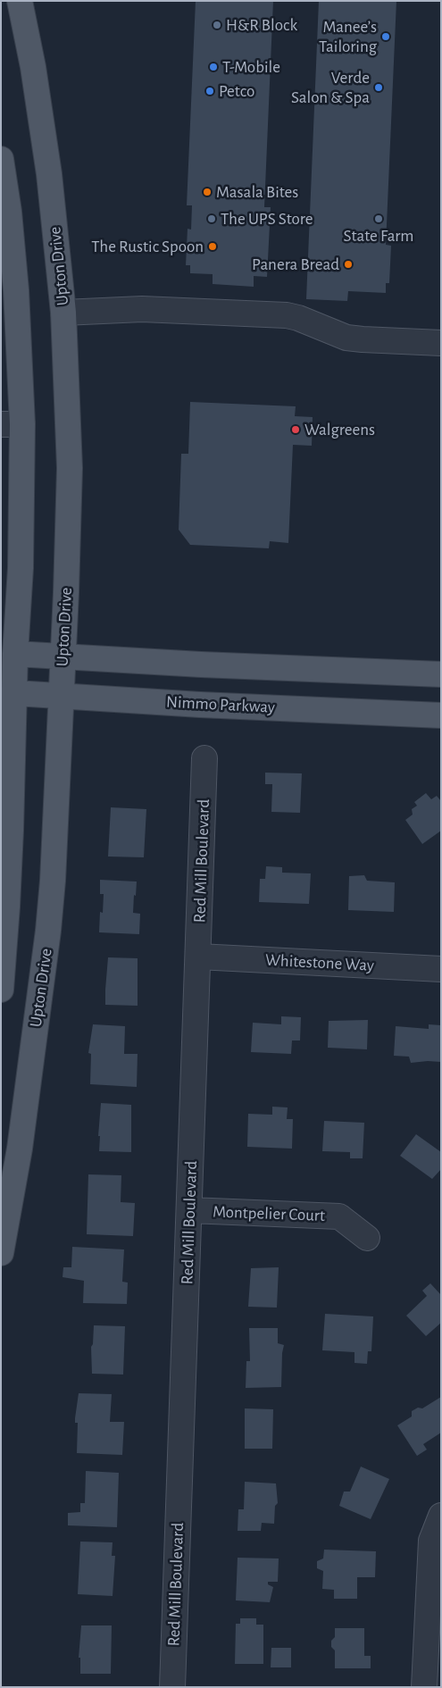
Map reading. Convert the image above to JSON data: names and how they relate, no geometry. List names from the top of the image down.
{
  "streets": {
    "main road": ["Upton Drive", "Nimmo Parkway"],
    "street": ["Red Mill Boulevard", "Whitestone Way", "Montpelier Court"]
  },
  "crossings": [
    ["Upton Drive", "Nimmo Parkway"],
    ["Red Mill Boulevard", "Whitestone Way"],
    ["Red Mill Boulevard", "Montpelier Court"]
  ],
  "places": [
    "H&R Block",
    "Manee’s Tailoring",
    "T-Mobile",
    "Verde Salon & Spa",
    "Petco",
    "Masala Bites",
    "The UPS Store",
    "State Farm",
    "The Rustic Spoon",
    "Panera Bread",
    "Walgreens"
  ]
}
